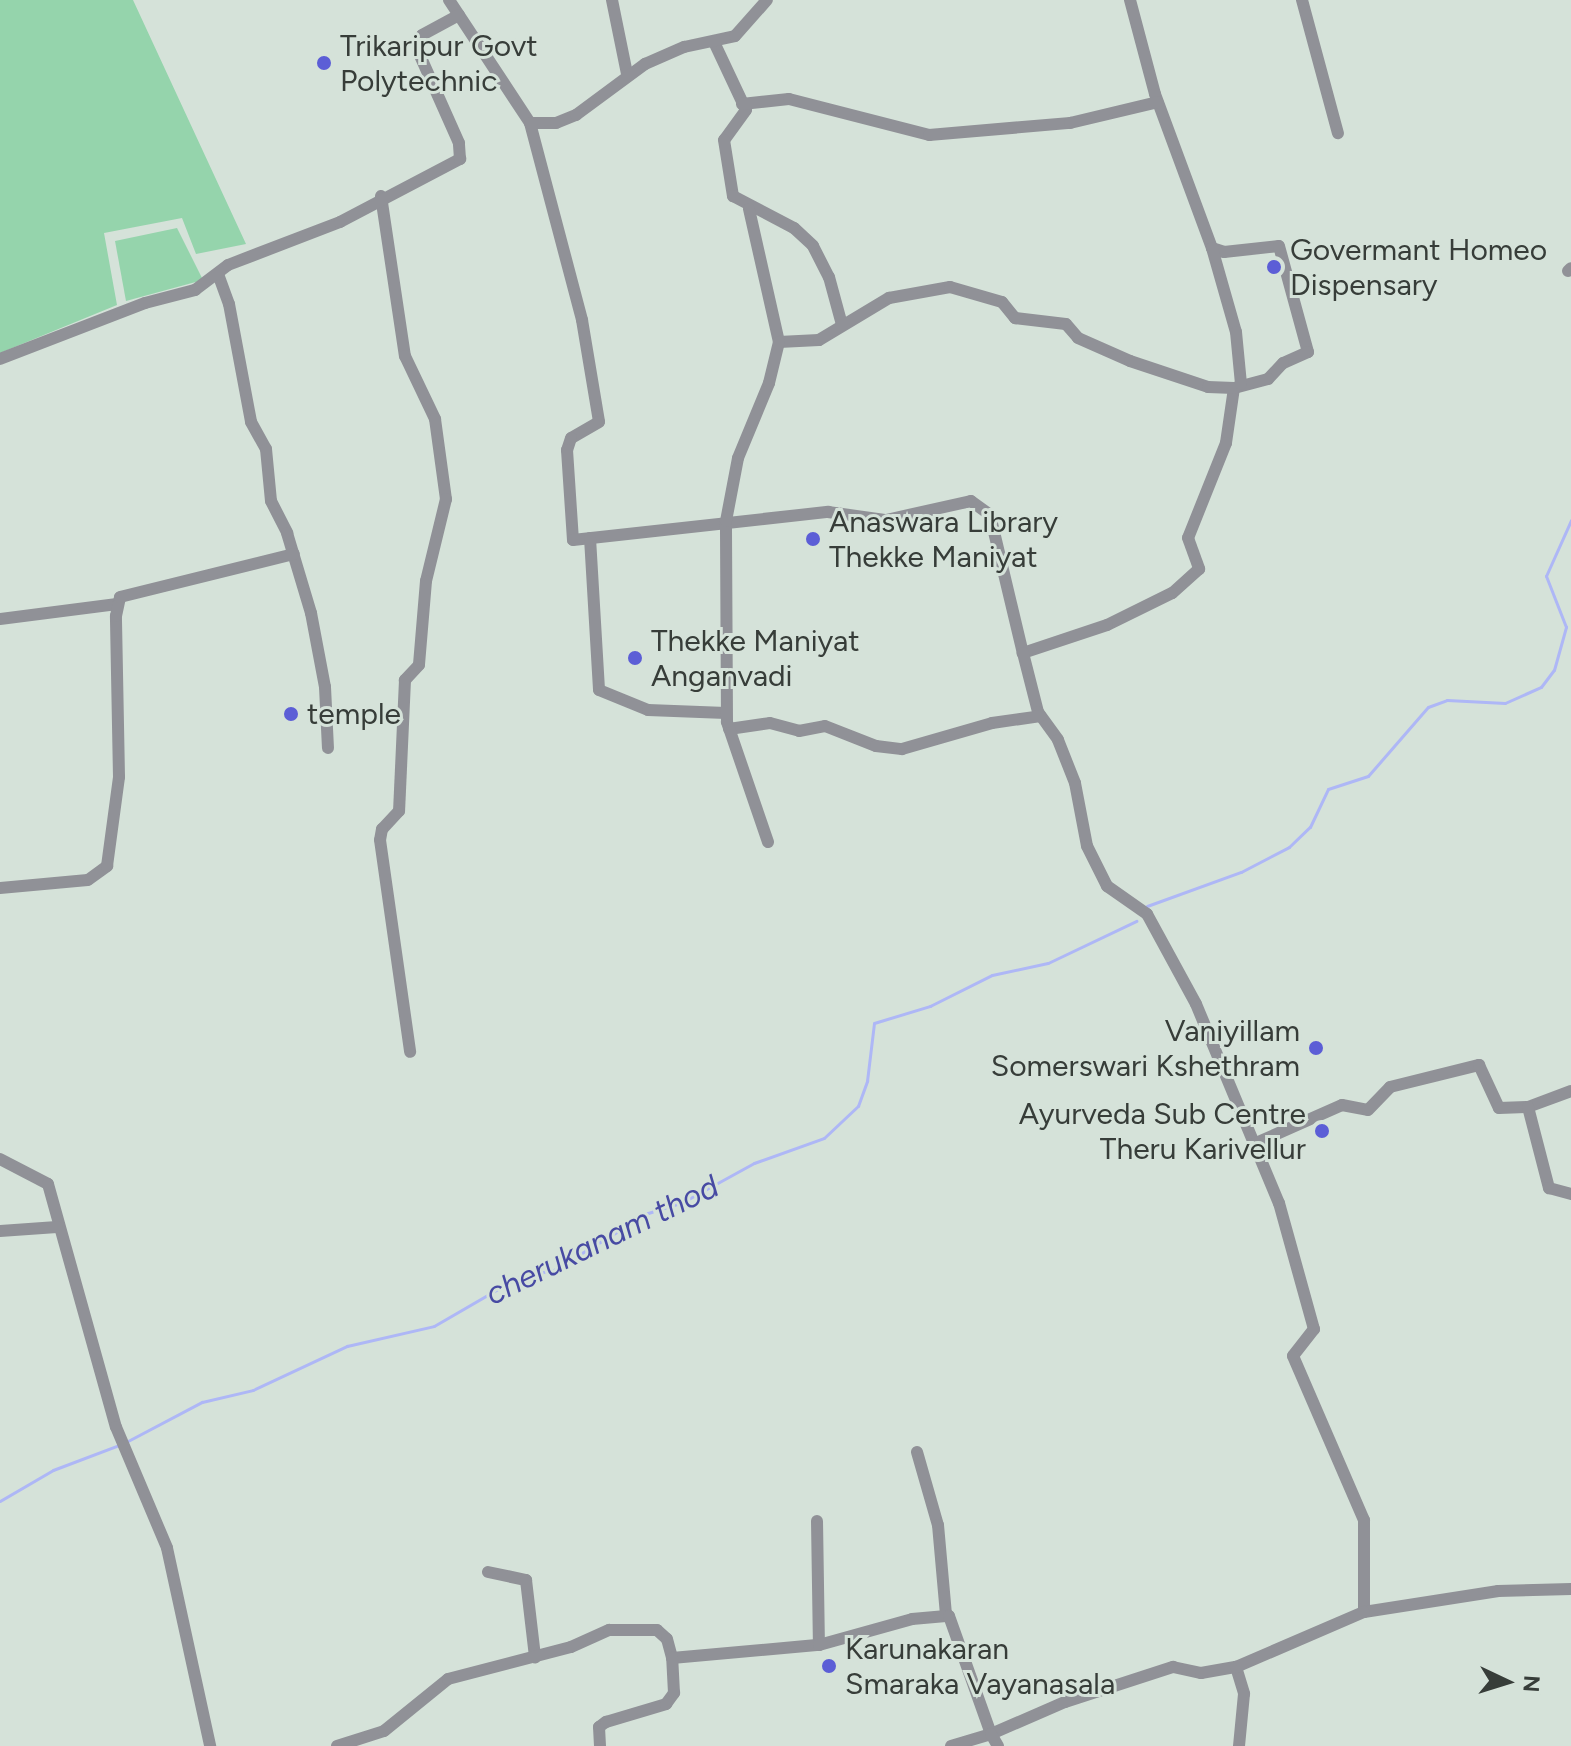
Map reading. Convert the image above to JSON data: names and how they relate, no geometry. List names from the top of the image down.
{
  "water": ["cherukanam thod"],
  "places": [
    "Trikaripur Govt Polytechnic",
    "Govermant Homeo Dispensary",
    "Anaswara Library Thekke Maniyat",
    "Thekke Maniyat Anganvadi",
    "temple",
    "Vaniyillam Somerswari Kshethram",
    "Ayurveda Sub Centre Theru Karivellur",
    "Karunakaran Smaraka Vayanasala"
  ],
  "north": "right"
}
